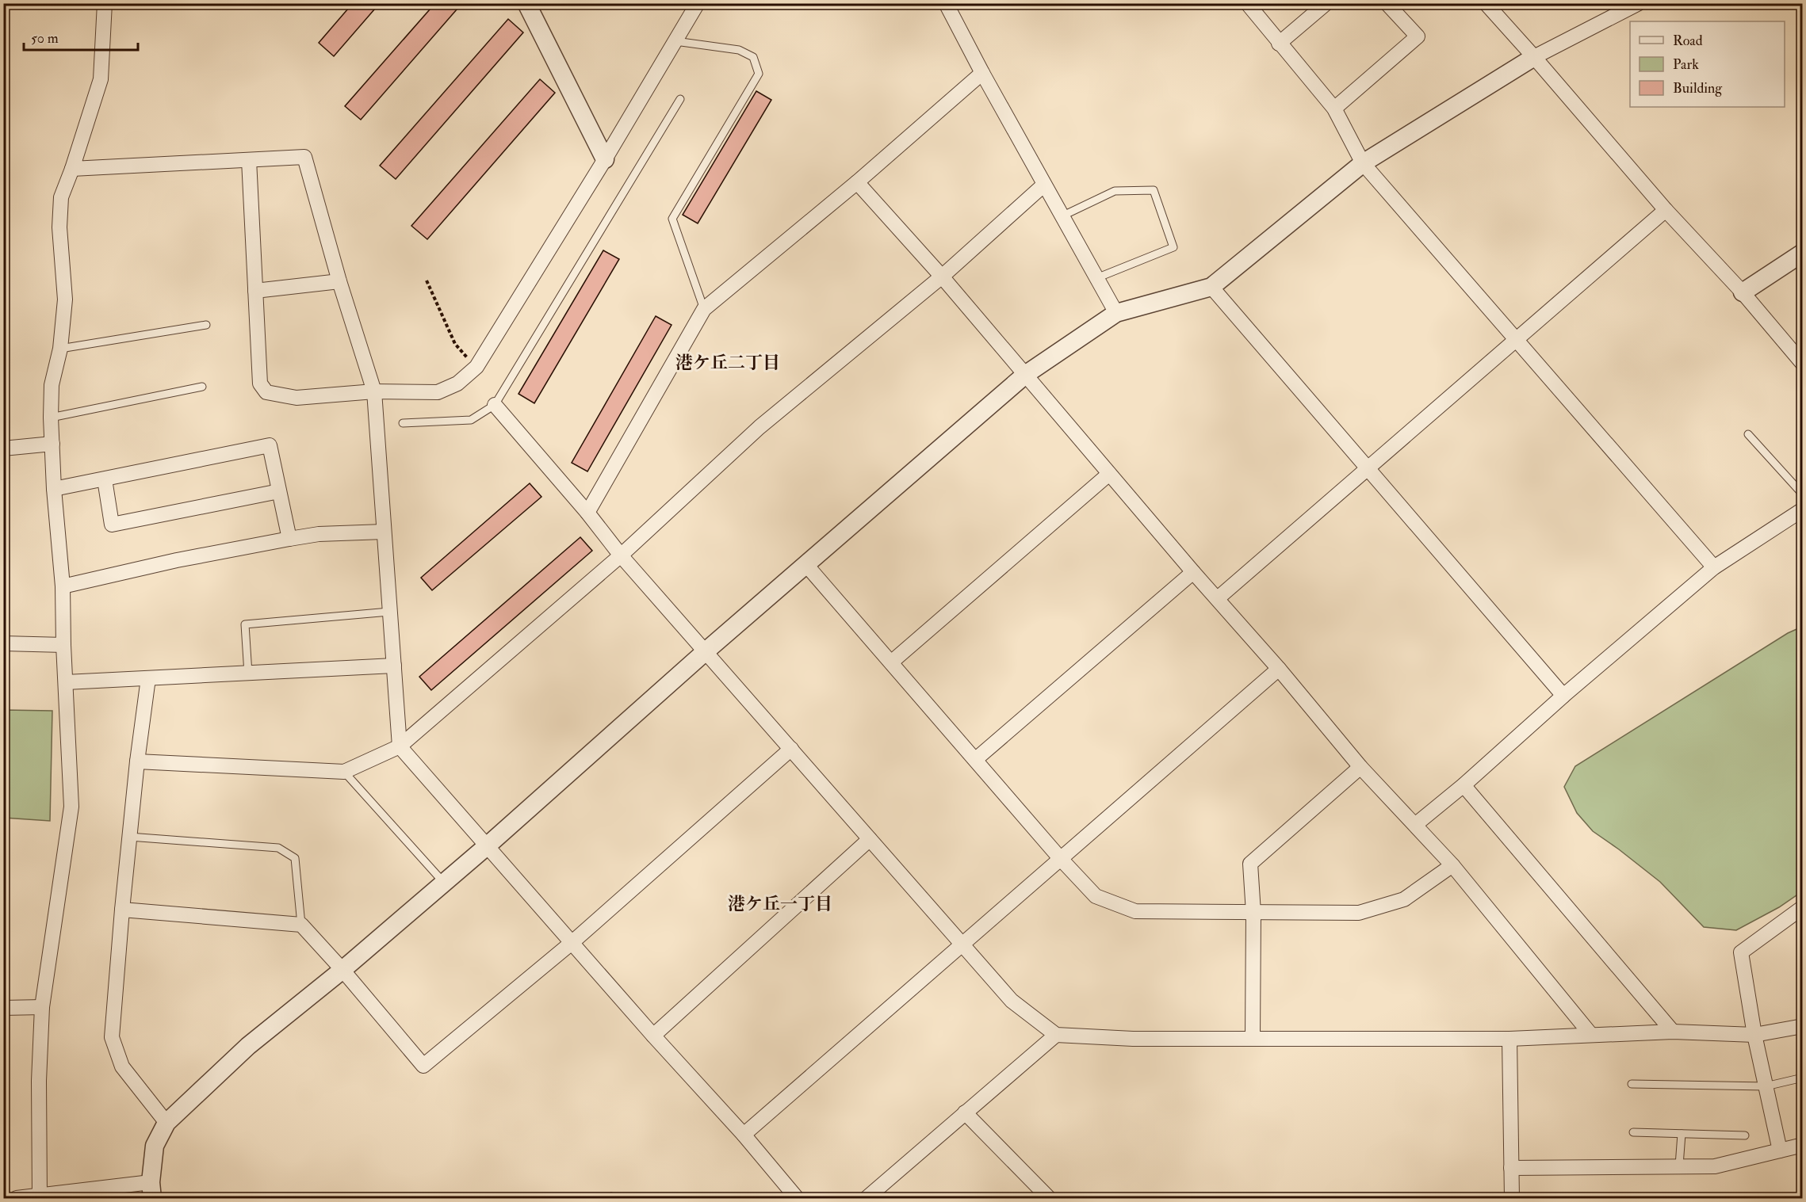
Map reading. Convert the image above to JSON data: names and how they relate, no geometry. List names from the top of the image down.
{
  "districts": ["港ケ丘二丁目", "港ケ丘一丁目"],
  "legend": ["Road", "Park", "Building"],
  "scale_bar": "50 m"
}
